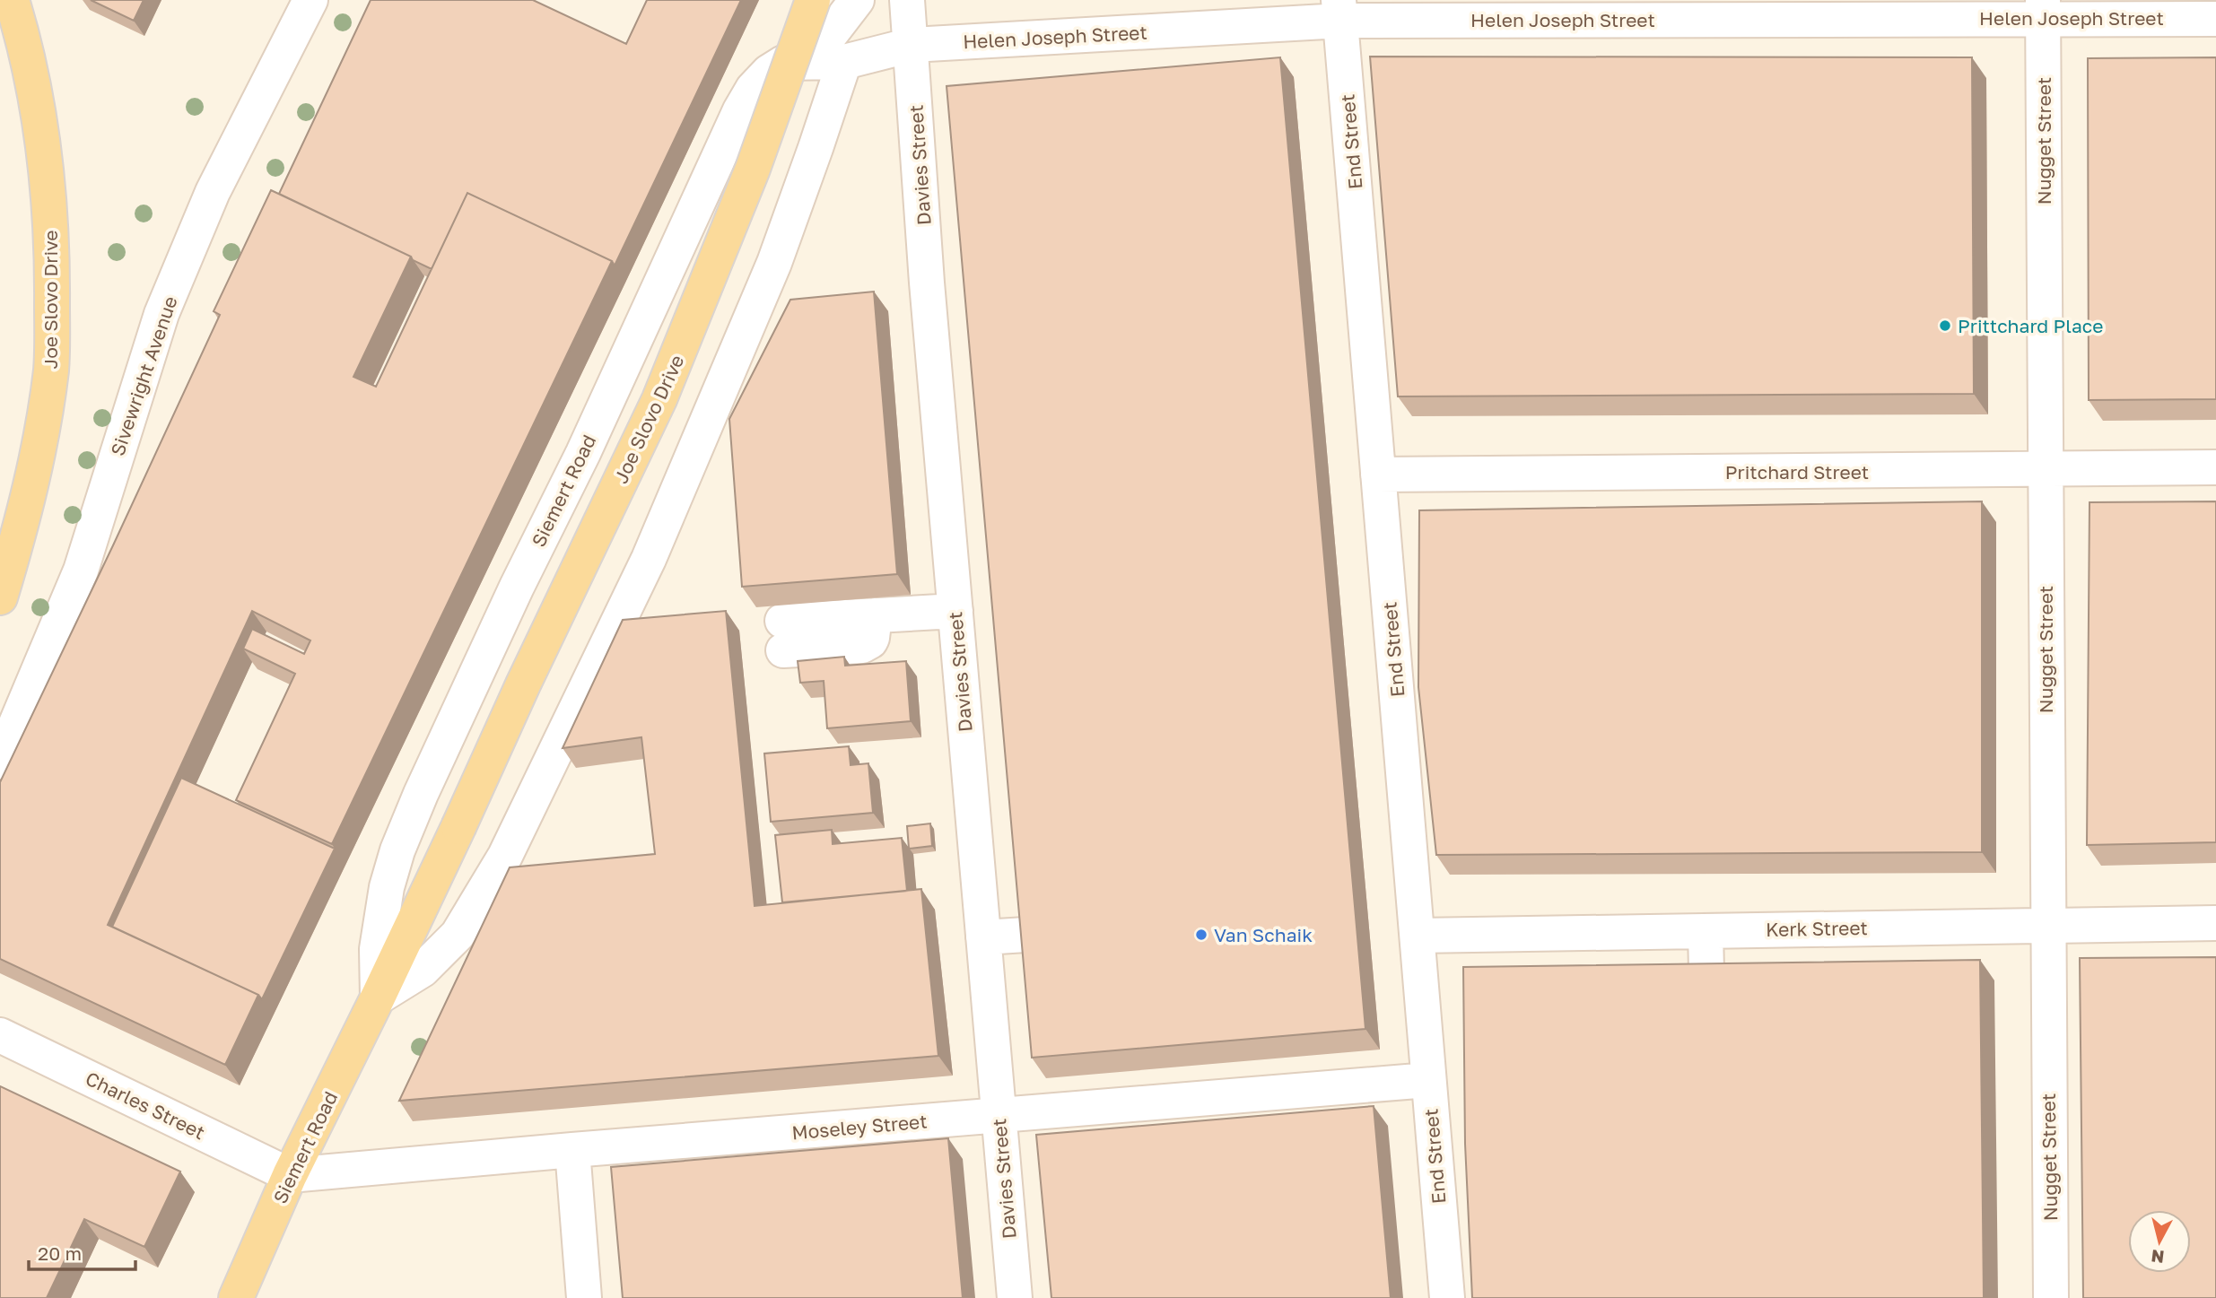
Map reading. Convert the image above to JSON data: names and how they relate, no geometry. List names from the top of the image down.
{
  "streets": {
    "main road": ["Joe Slovo Drive", "Siemert Road"],
    "street": [
      "Helen Joseph Street",
      "Nugget Street",
      "End Street",
      "Davies Street",
      "Sivewright Avenue",
      "Pritchard Street",
      "Kerk Street",
      "Charles Street",
      "Moseley Street"
    ]
  },
  "crossings": [
    ["Helen Joseph Street", "Nugget Street"],
    ["Helen Joseph Street", "End Street"],
    ["Helen Joseph Street", "Davies Street"],
    ["Helen Joseph Street", "Siemert Road"],
    ["Nugget Street", "Pritchard Street"],
    ["Nugget Street", "Kerk Street"],
    ["End Street", "Pritchard Street"],
    ["End Street", "Kerk Street"],
    ["End Street", "Moseley Street"],
    ["Davies Street", "Siemert Road"],
    ["Davies Street", "Moseley Street"],
    ["Joe Slovo Drive", "Siemert Road"],
    ["Siemert Road", "Charles Street"],
    ["Siemert Road", "Moseley Street"],
    ["Charles Street", "Moseley Street"]
  ],
  "places": ["Prittchard Place", "Van Schaik"],
  "scale_bar": "20 m",
  "north": "bottom"
}
